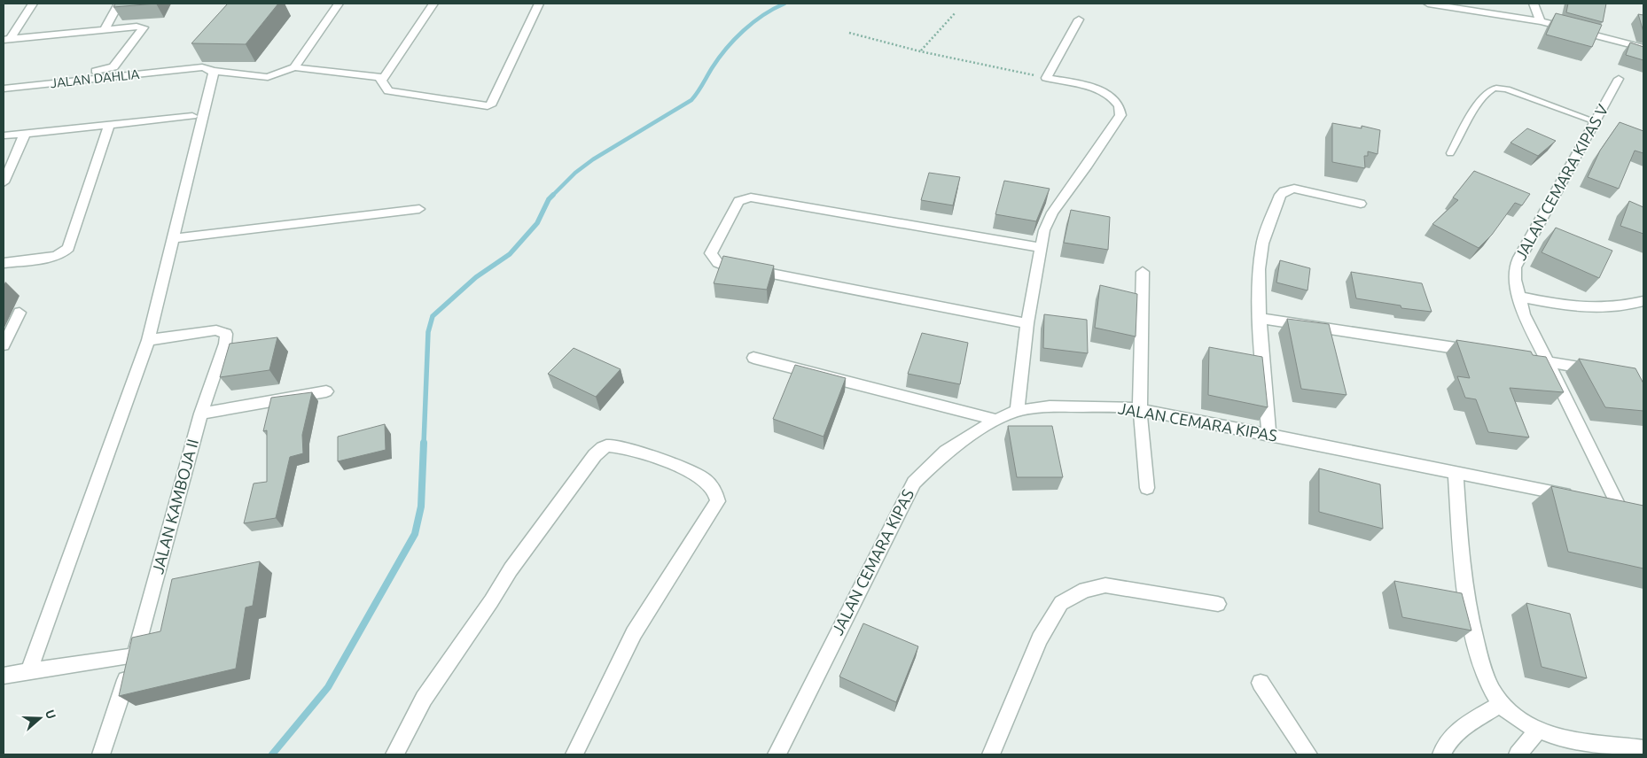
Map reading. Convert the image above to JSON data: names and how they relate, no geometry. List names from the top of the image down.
{
  "streets": {
    "street": [
      "JALAN DAHLIA",
      "JALAN CEMARA KIPAS V",
      "JALAN CEMARA KIPAS",
      "JALAN KAMBOJA II"
    ]
  },
  "north": "right"
}
